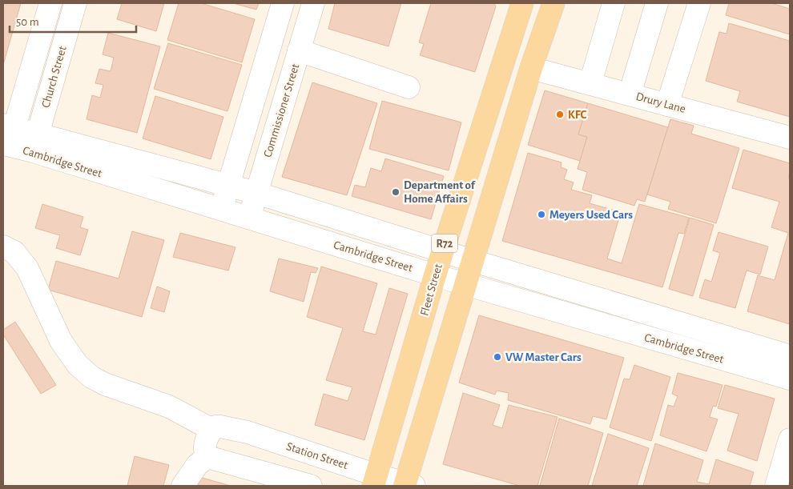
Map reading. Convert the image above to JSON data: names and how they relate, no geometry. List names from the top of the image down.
{
  "streets": {
    "main road": ["R72", "Fleet Street"],
    "street": [
      "Church Street",
      "Drury Lane",
      "Commissioner Street",
      "Cambridge Street",
      "Station Street"
    ]
  },
  "crossings": [
    ["Church Street", "Cambridge Street"],
    ["Drury Lane", "R72"],
    ["Commissioner Street", "Cambridge Street"],
    ["Cambridge Street", "R72"],
    ["Cambridge Street", "Fleet Street"],
    ["R72", "Station Street"],
    ["Fleet Street", "Station Street"]
  ],
  "places": [
    "KFC",
    "Department of Home Affairs",
    "Meyers Used Cars",
    "VW Master Cars"
  ],
  "scale_bar": "50 m"
}
